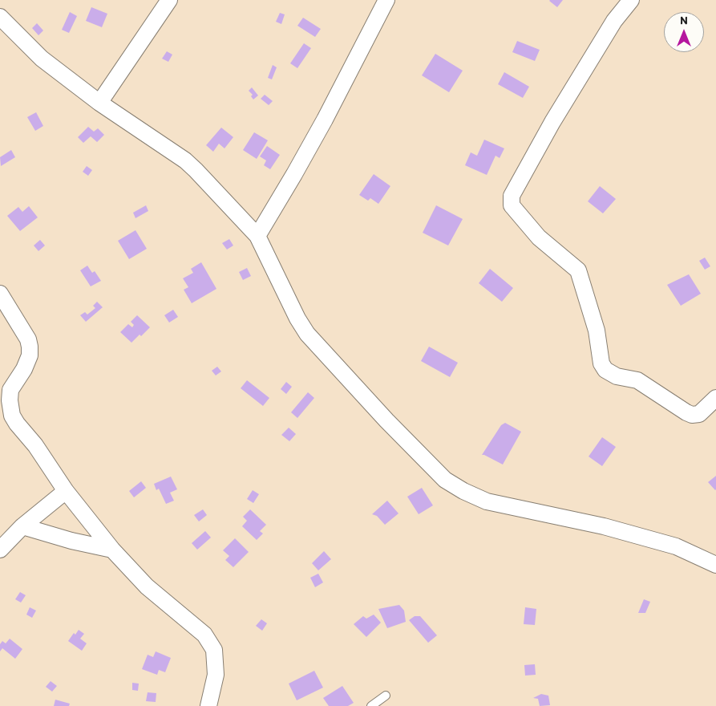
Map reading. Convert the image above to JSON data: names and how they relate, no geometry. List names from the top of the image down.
{
  "north": "top"
}
